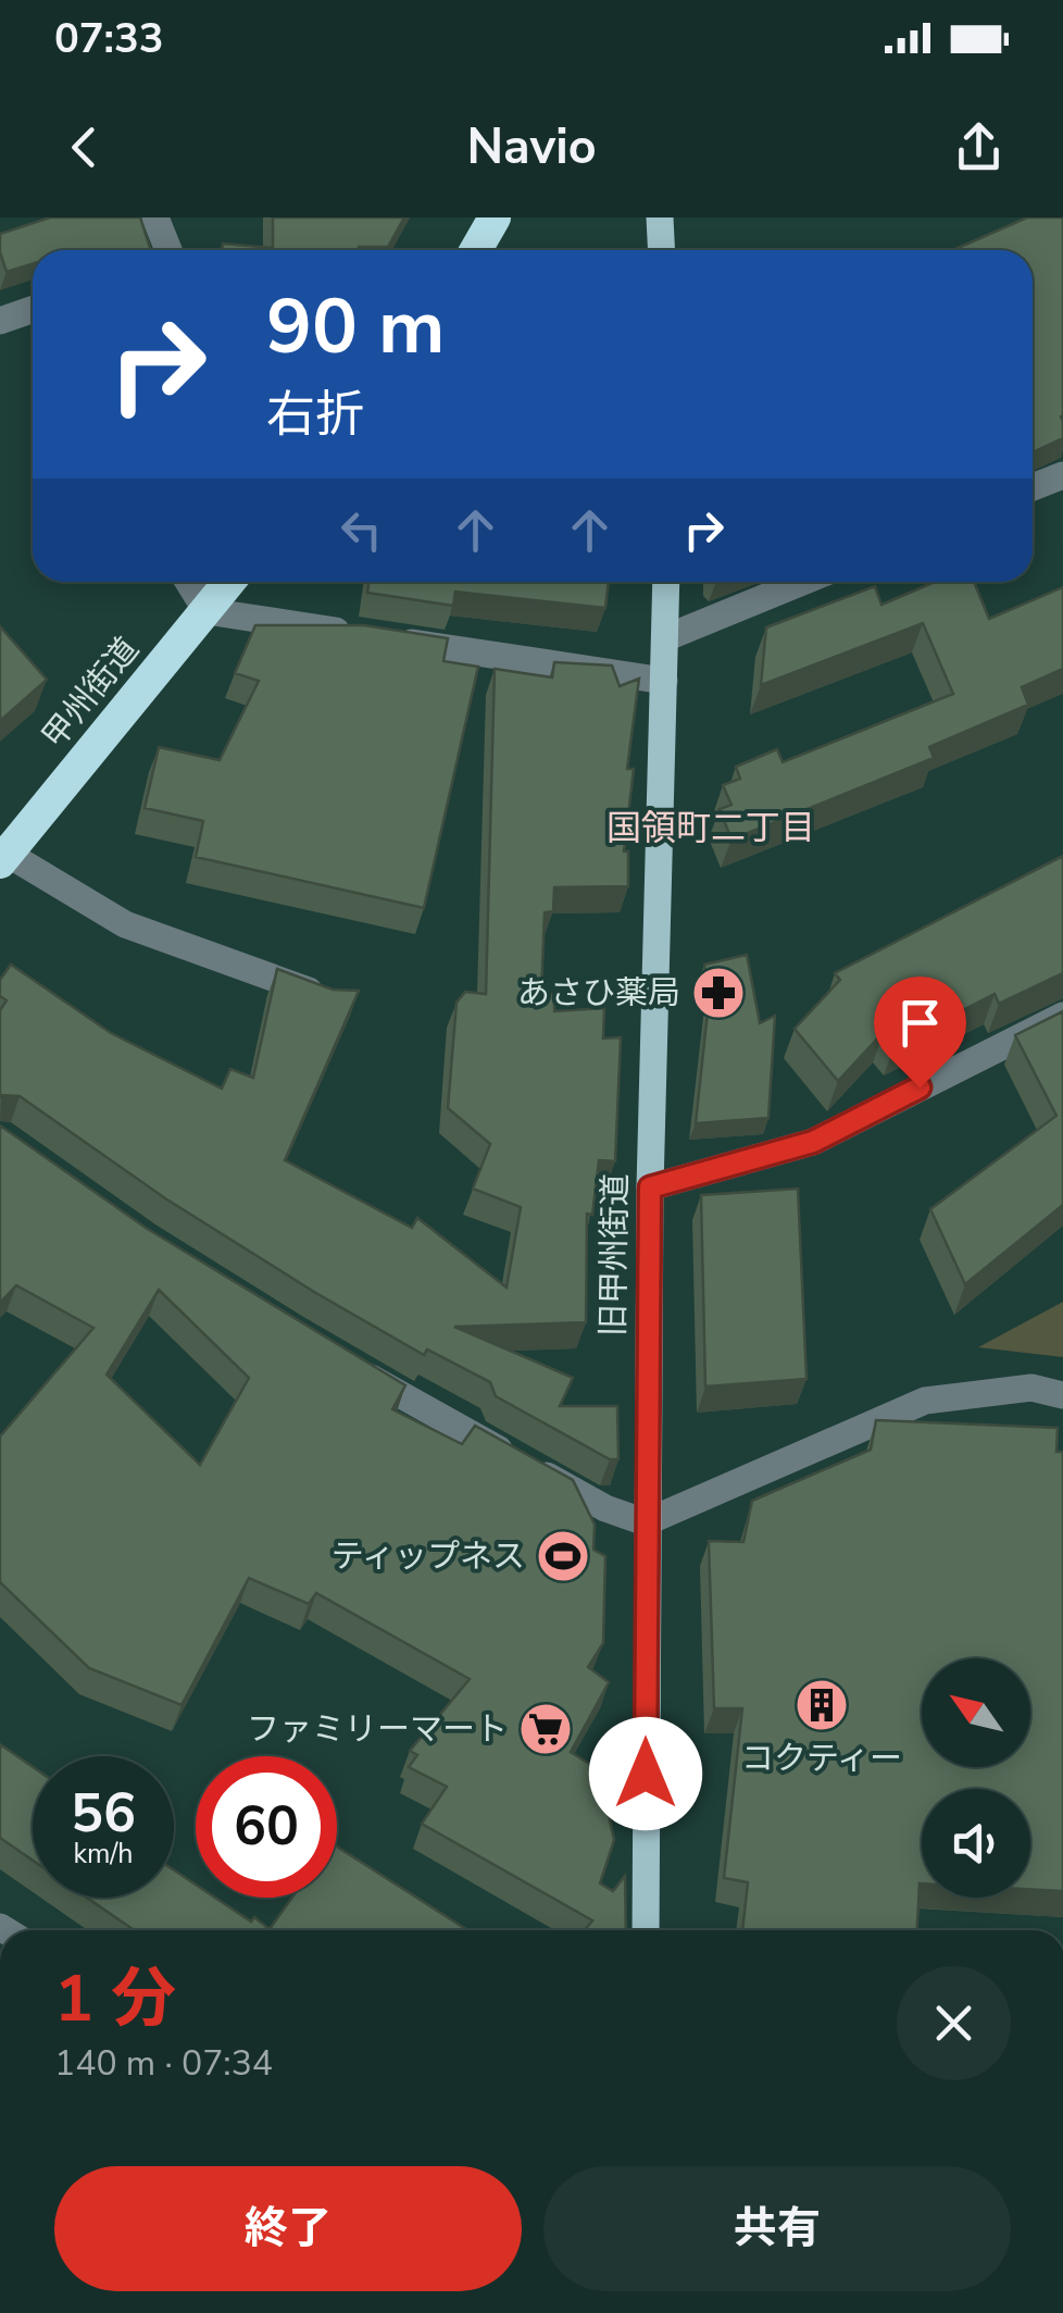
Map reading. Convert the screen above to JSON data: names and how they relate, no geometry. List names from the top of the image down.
{
  "streets": {
    "highway": ["甲州街道"],
    "main road": ["旧甲州街道"]
  },
  "districts": ["国領町二丁目"],
  "places": {
    "pharmacy": ["あさひ薬局"],
    "sports": ["ティップネス"],
    "building": ["コクティー"],
    "supermarket": ["ファミリーマート"]
  },
  "north": "top left",
  "page": {
    "status": "07:33",
    "header": "Navio",
    "turn": ["90 m", "右折"],
    "speed": "56 km/h",
    "limit": "60",
    "heading": ["1 分", "140 m · 07:34"],
    "buttons": ["終了", "共有"]
  }
}
